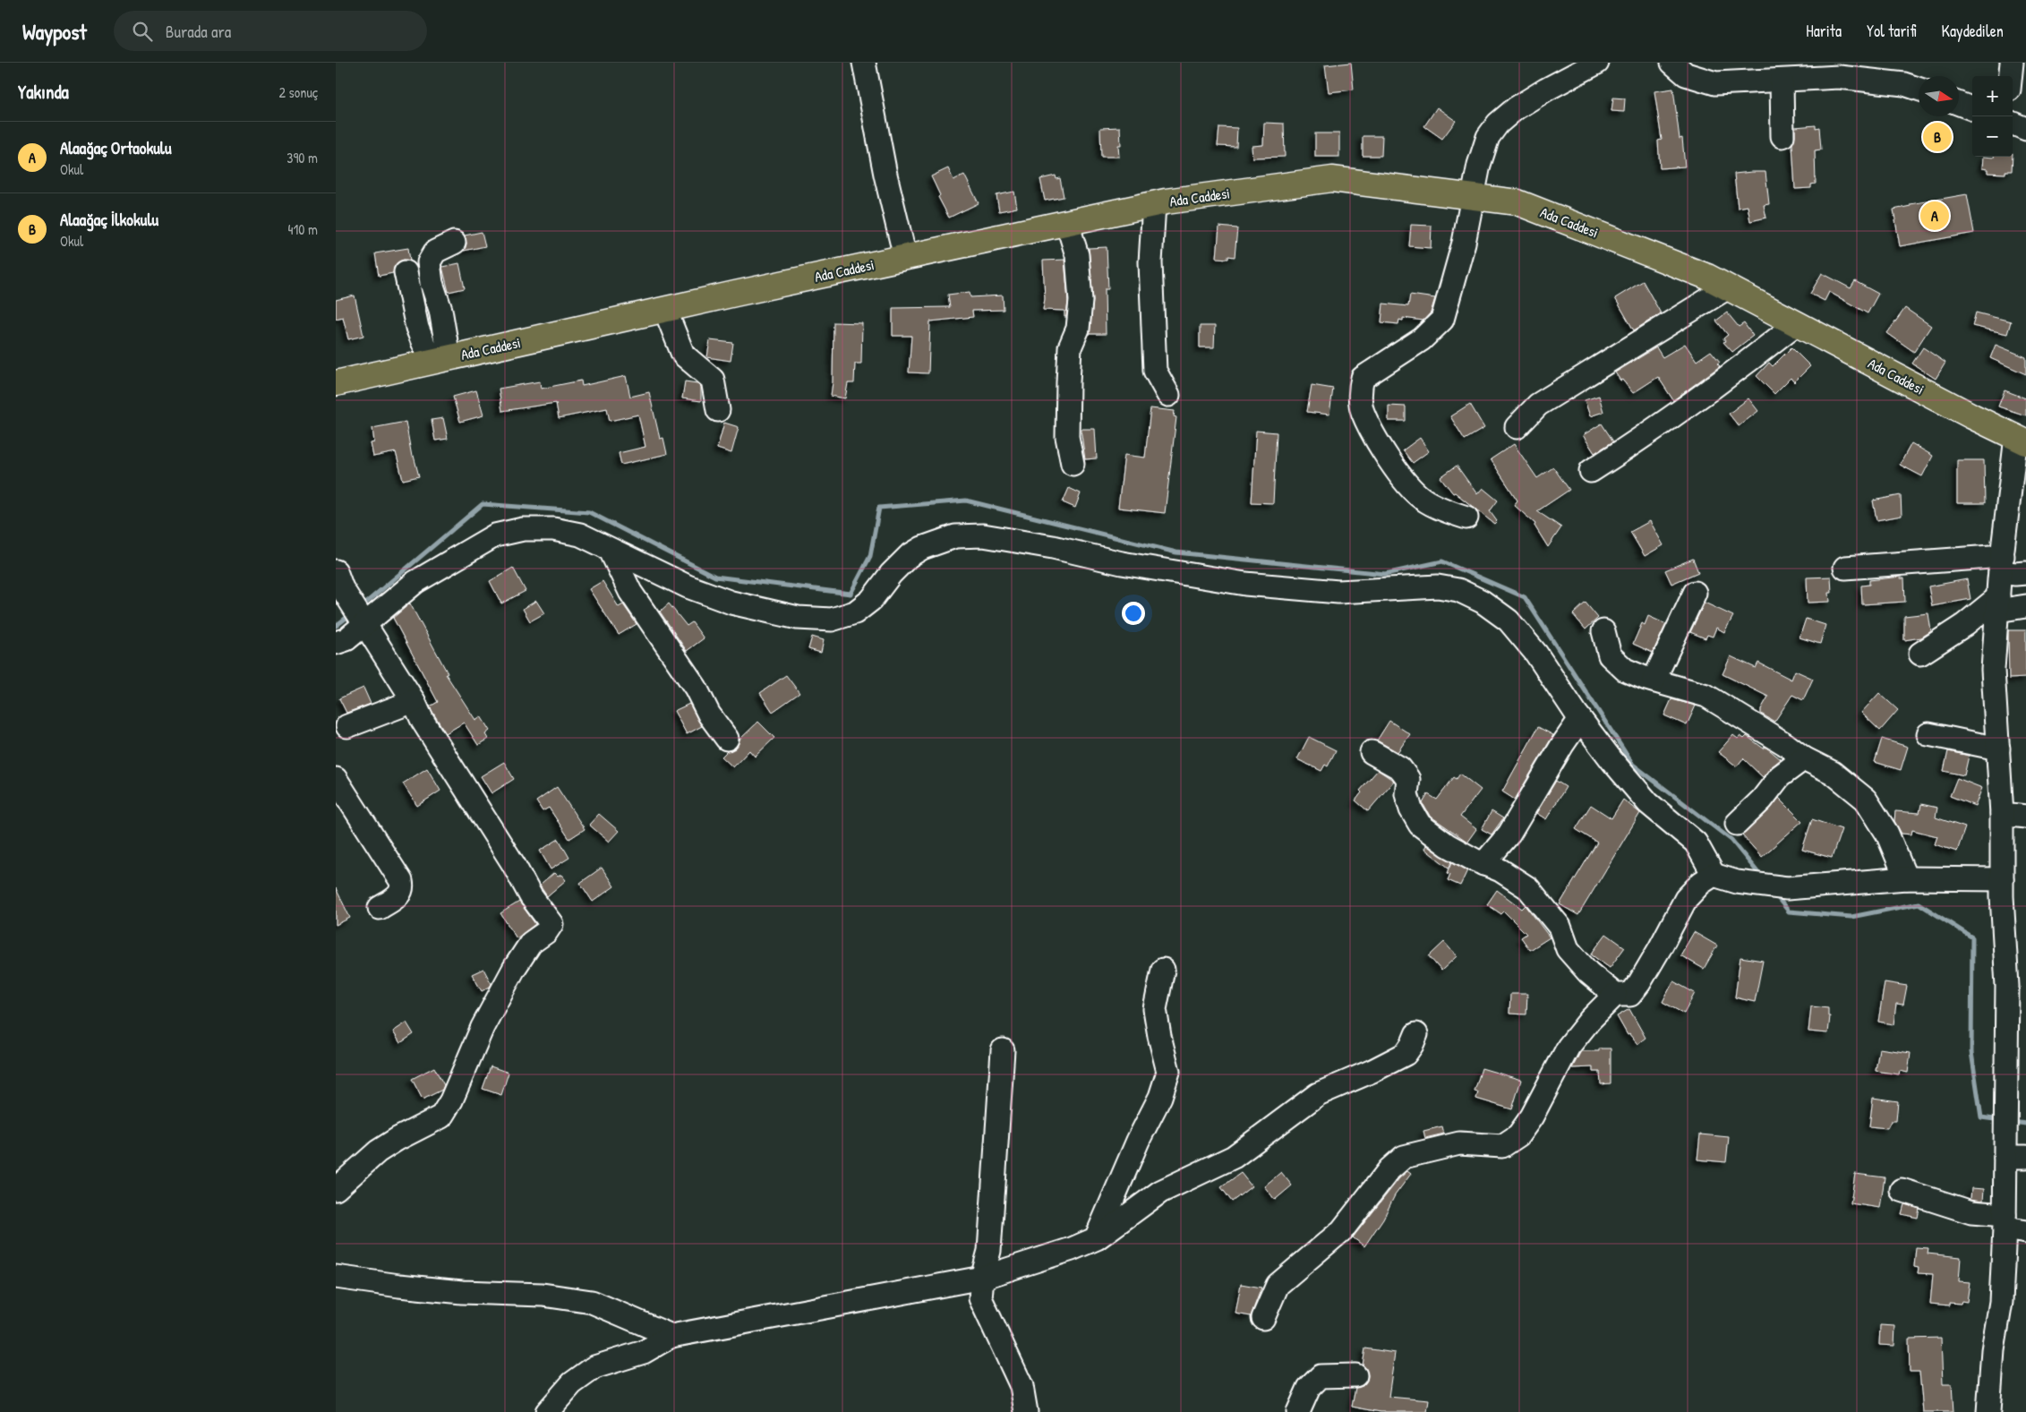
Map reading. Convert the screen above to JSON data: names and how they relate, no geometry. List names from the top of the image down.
{
  "streets": {
    "main road": ["Ada Caddesi"]
  },
  "north": "right",
  "page": {
    "header": "Waypost",
    "search": "Burada ara",
    "nav": ["Harita", "Yol tarifi", "Kaydedilen"],
    "heading": ["Yakında", "2 sonuç"],
    "map_buttons": ["+", "−"],
    "list": [
      {
        "mark": "A",
        "name": "Alaağaç Ortaokulu",
        "note": "Okul",
        "value": "390 m"
      },
      {
        "mark": "B",
        "name": "Alaağaç İlkokulu",
        "note": "Okul",
        "value": "410 m"
      }
    ],
    "pins": ["B", "A"]
  }
}
